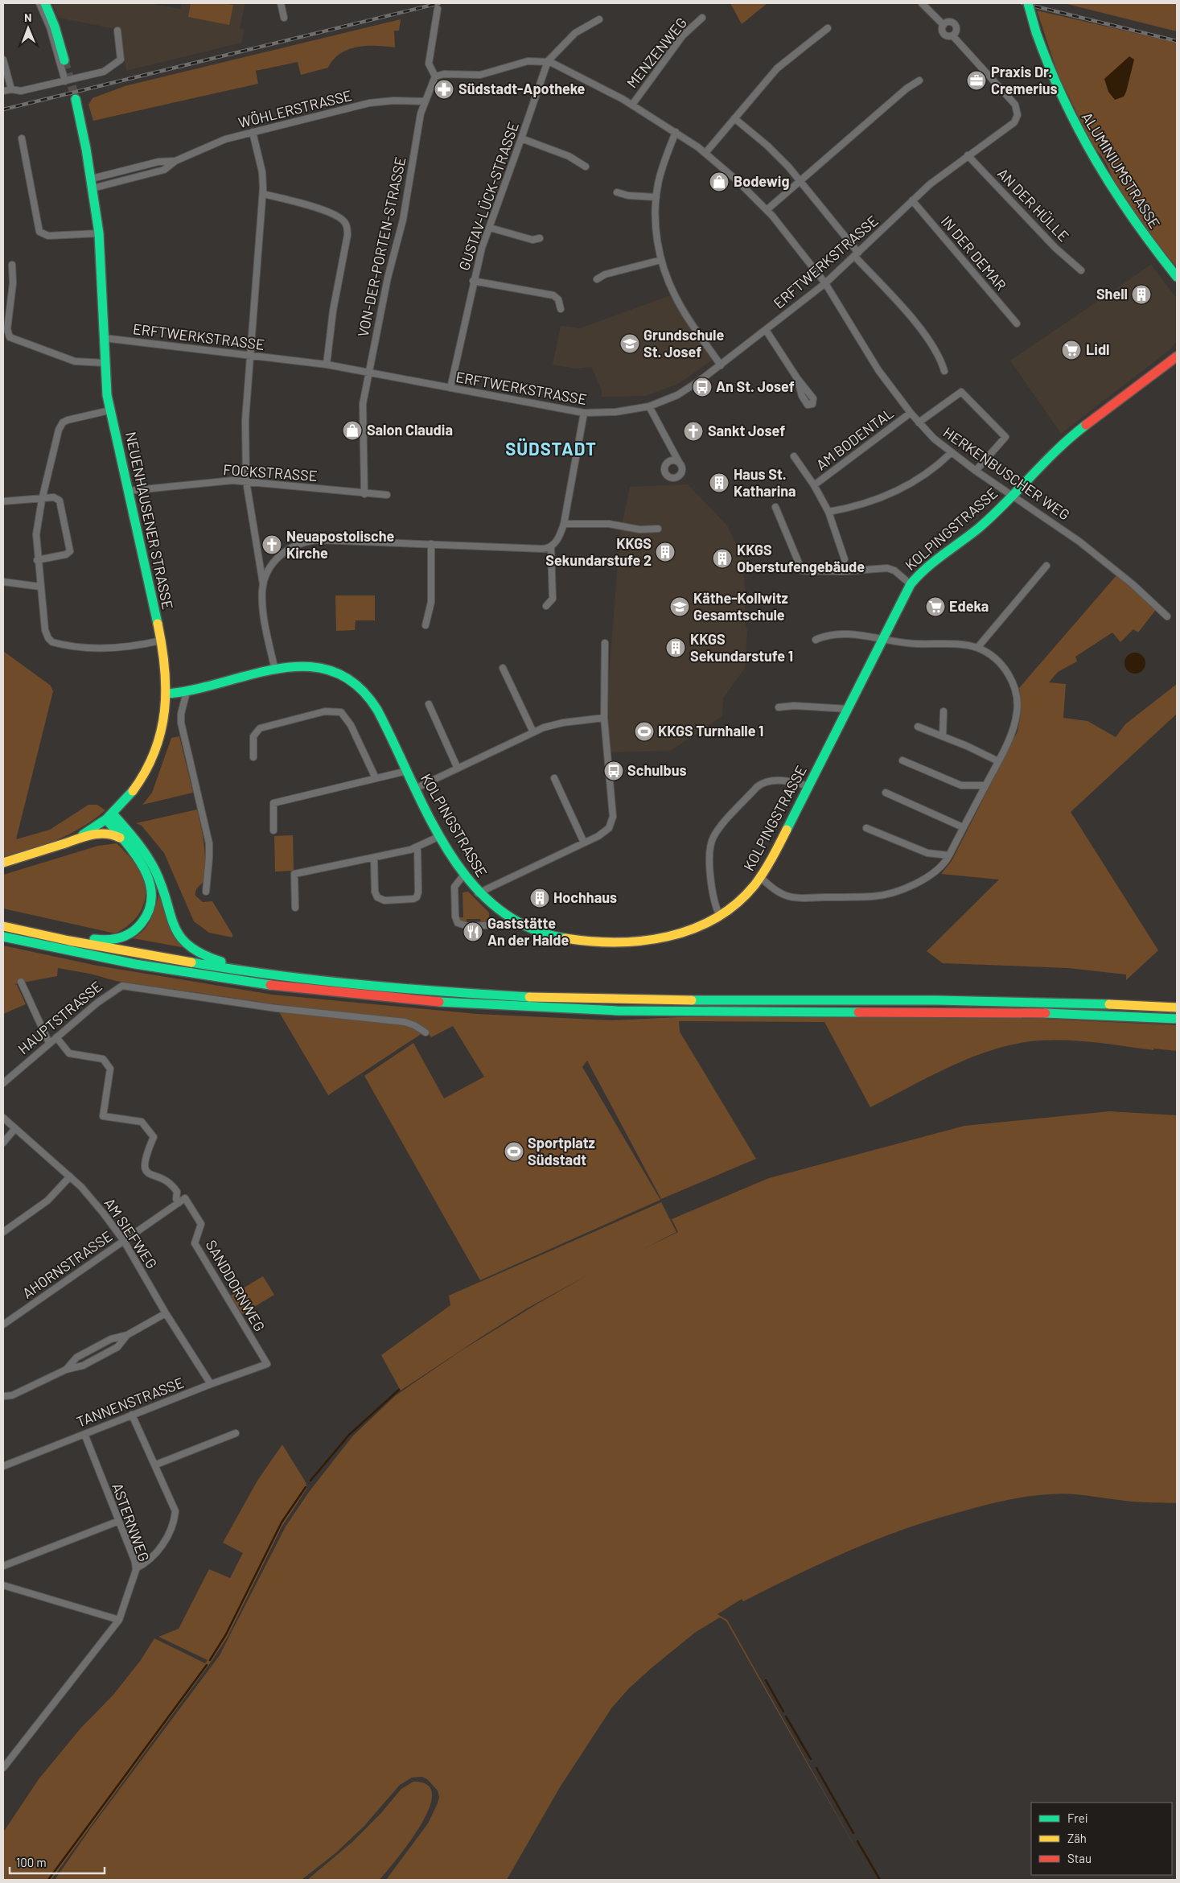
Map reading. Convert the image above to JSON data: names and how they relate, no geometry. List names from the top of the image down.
{
  "streets": {
    "main road": ["ALUMINIUMSTRASSE", "NEUENHAUSENER STRASSE", "KOLPINGSTRASSE"],
    "street": [
      "MENZENWEG",
      "WÖHLERSTRASSE",
      "GUSTAV-LÜCK-STRASSE",
      "AN DER HÜLLE",
      "VON-DER-PORTEN-STRASSE",
      "IN DER DEMAR",
      "ERFTWERKSTRASSE",
      "AM BODENTAL",
      "FOCKSTRASSE",
      "HERKENBUSCHER WEG",
      "HAUPTSTRASSE",
      "AM SIEFWEG",
      "AHORNSTRASSE",
      "SANDDORNWEG",
      "TANNENSTRASSE",
      "ASTERNWEG"
    ]
  },
  "crossings": [
    ["MENZENWEG", "HERKENBUSCHER WEG"],
    ["WÖHLERSTRASSE", "VON-DER-PORTEN-STRASSE"],
    ["WÖHLERSTRASSE", "NEUENHAUSENER STRASSE"],
    ["GUSTAV-LÜCK-STRASSE", "ERFTWERKSTRASSE"],
    ["GUSTAV-LÜCK-STRASSE", "HERKENBUSCHER WEG"],
    ["AN DER HÜLLE", "ERFTWERKSTRASSE"],
    ["VON-DER-PORTEN-STRASSE", "ERFTWERKSTRASSE"],
    ["VON-DER-PORTEN-STRASSE", "FOCKSTRASSE"],
    ["VON-DER-PORTEN-STRASSE", "HERKENBUSCHER WEG"],
    ["IN DER DEMAR", "ERFTWERKSTRASSE"],
    ["ERFTWERKSTRASSE", "HERKENBUSCHER WEG"],
    ["ERFTWERKSTRASSE", "NEUENHAUSENER STRASSE"],
    ["AM BODENTAL", "HERKENBUSCHER WEG"],
    ["FOCKSTRASSE", "NEUENHAUSENER STRASSE"],
    ["HERKENBUSCHER WEG", "KOLPINGSTRASSE"],
    ["NEUENHAUSENER STRASSE", "KOLPINGSTRASSE"],
    ["AM SIEFWEG", "AHORNSTRASSE"],
    ["AM SIEFWEG", "TANNENSTRASSE"],
    ["AHORNSTRASSE", "SANDDORNWEG"],
    ["SANDDORNWEG", "TANNENSTRASSE"],
    ["TANNENSTRASSE", "ASTERNWEG"]
  ],
  "districts": ["SÜDSTADT"],
  "places": {
    "office": ["Praxis Dr. Cremerius"],
    "pharmacy": ["Südstadt-Apotheke"],
    "shop": ["Bodewig", "Salon Claudia"],
    "building": [
      "Shell",
      "Haus St. Katharina",
      "KKGS Sekundarstufe 2",
      "KKGS Oberstufengebäude",
      "KKGS Sekundarstufe 1",
      "Hochhaus"
    ],
    "school or university": ["Grundschule St. Josef", "Käthe-Kollwitz Gesamtschule"],
    "supermarket": ["Lidl", "Edeka"],
    "bus stop": ["An St. Josef", "Schulbus"],
    "church": ["Sankt Josef", "Neuapostolische Kirche"],
    "sports": ["KKGS Turnhalle 1", "Sportplatz Südstadt"],
    "restaurant": ["Gaststätte An der Halde"]
  },
  "legend": ["Frei", "Zäh", "Stau"],
  "scale_bar": "100 m",
  "north": "top"
}
